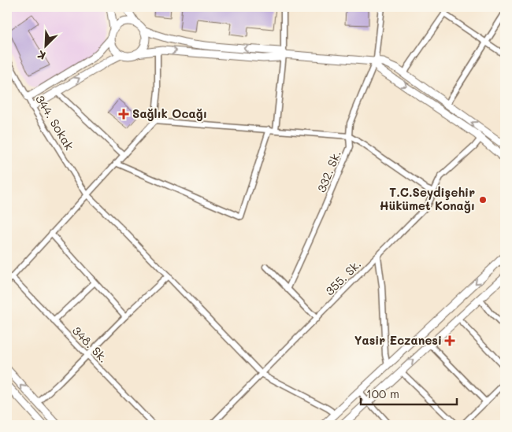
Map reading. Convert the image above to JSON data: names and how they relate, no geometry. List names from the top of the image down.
{
  "streets": {
    "street": [
      "344. Sokak",
      "332. Sk.",
      "355. Sk.",
      "348. Sk."
    ]
  },
  "crossings": [
    ["344. Sokak", "355. Sk."]
  ],
  "places": {
    "health": ["Sağlık Ocağı", "Yasir Eczanesi"],
    "other": ["T.C.Seydişehir Hükümet Konağı"]
  },
  "scale_bar": "100 m",
  "north": "bottom left"
}
